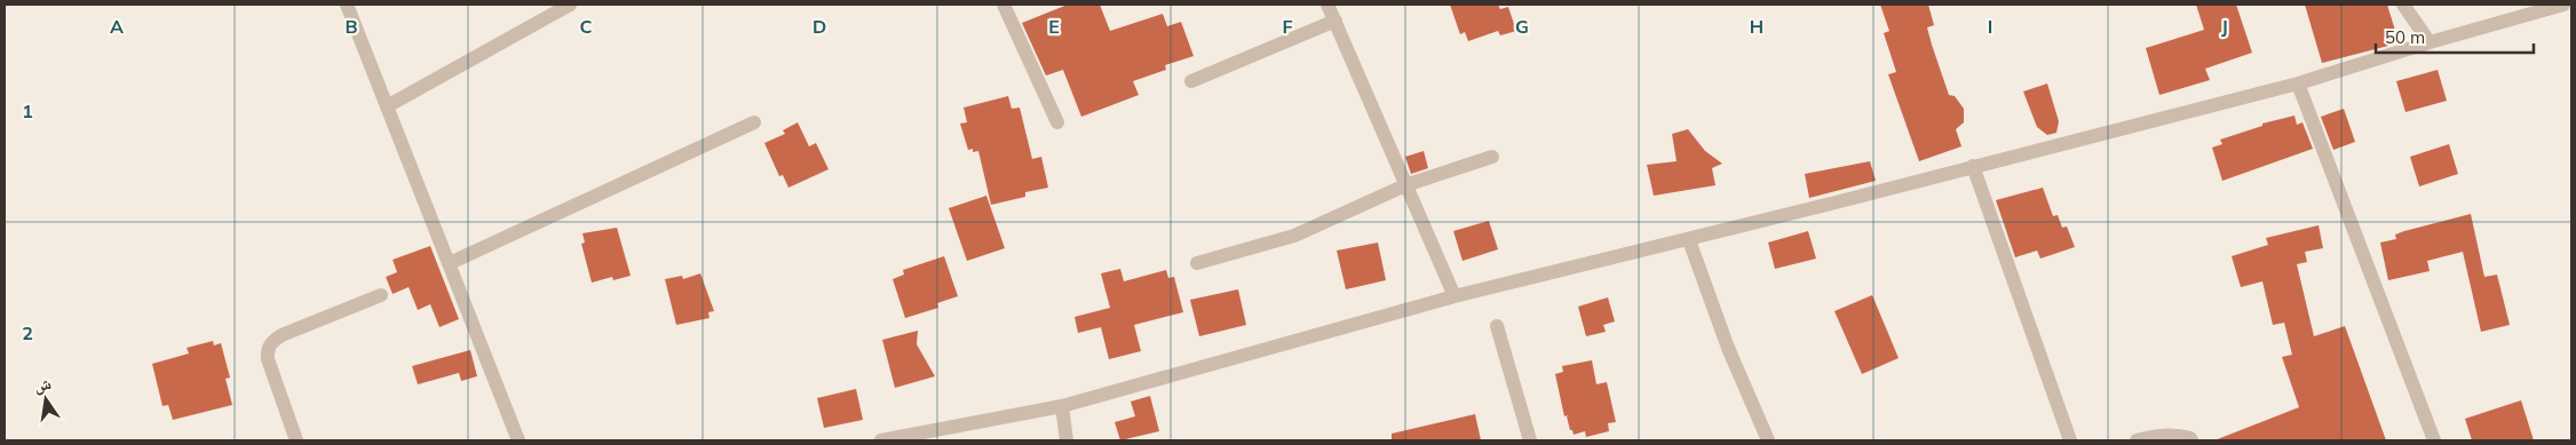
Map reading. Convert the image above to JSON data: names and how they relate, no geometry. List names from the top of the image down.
{
  "scale_bar": "50 m",
  "north": "top",
  "grid": {
    "columns": [
      "A",
      "B",
      "C",
      "D",
      "E",
      "F",
      "G",
      "H",
      "I",
      "J"
    ],
    "rows": ["1", "2"]
  }
}
